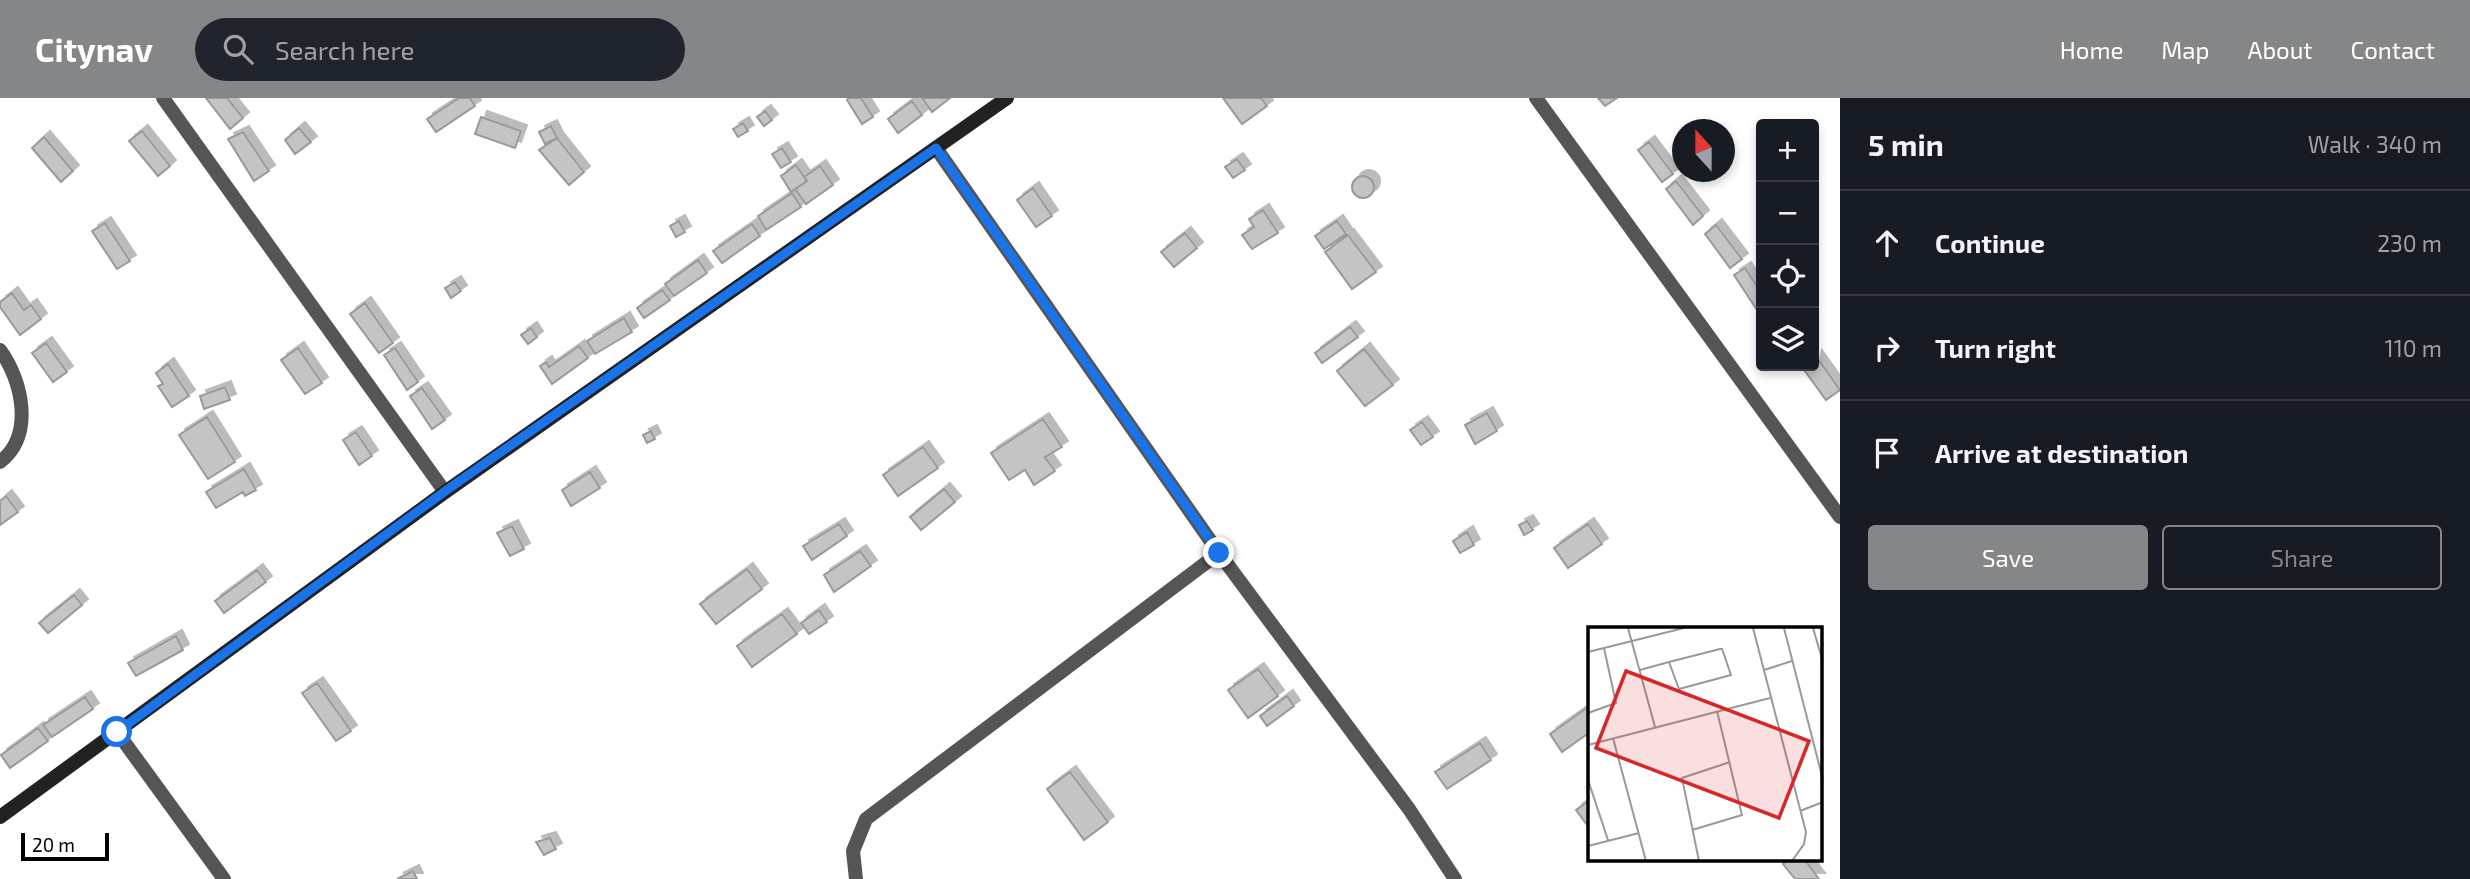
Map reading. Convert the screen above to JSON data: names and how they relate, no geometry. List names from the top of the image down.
{
  "scale_bar": "20 m",
  "north": "top",
  "page": {
    "header": "Citynav",
    "search": "Search here",
    "nav": [
      "Home",
      "Map",
      "About",
      "Contact"
    ],
    "heading": ["5 min", "Walk · 340 m"],
    "map_buttons": ["+", "−"],
    "list": [
      ["Continue", "230 m"],
      ["Turn right", "110 m"],
      "Arrive at destination"
    ],
    "buttons": ["Save", "Share"],
    "scale": "20 m"
  }
}
